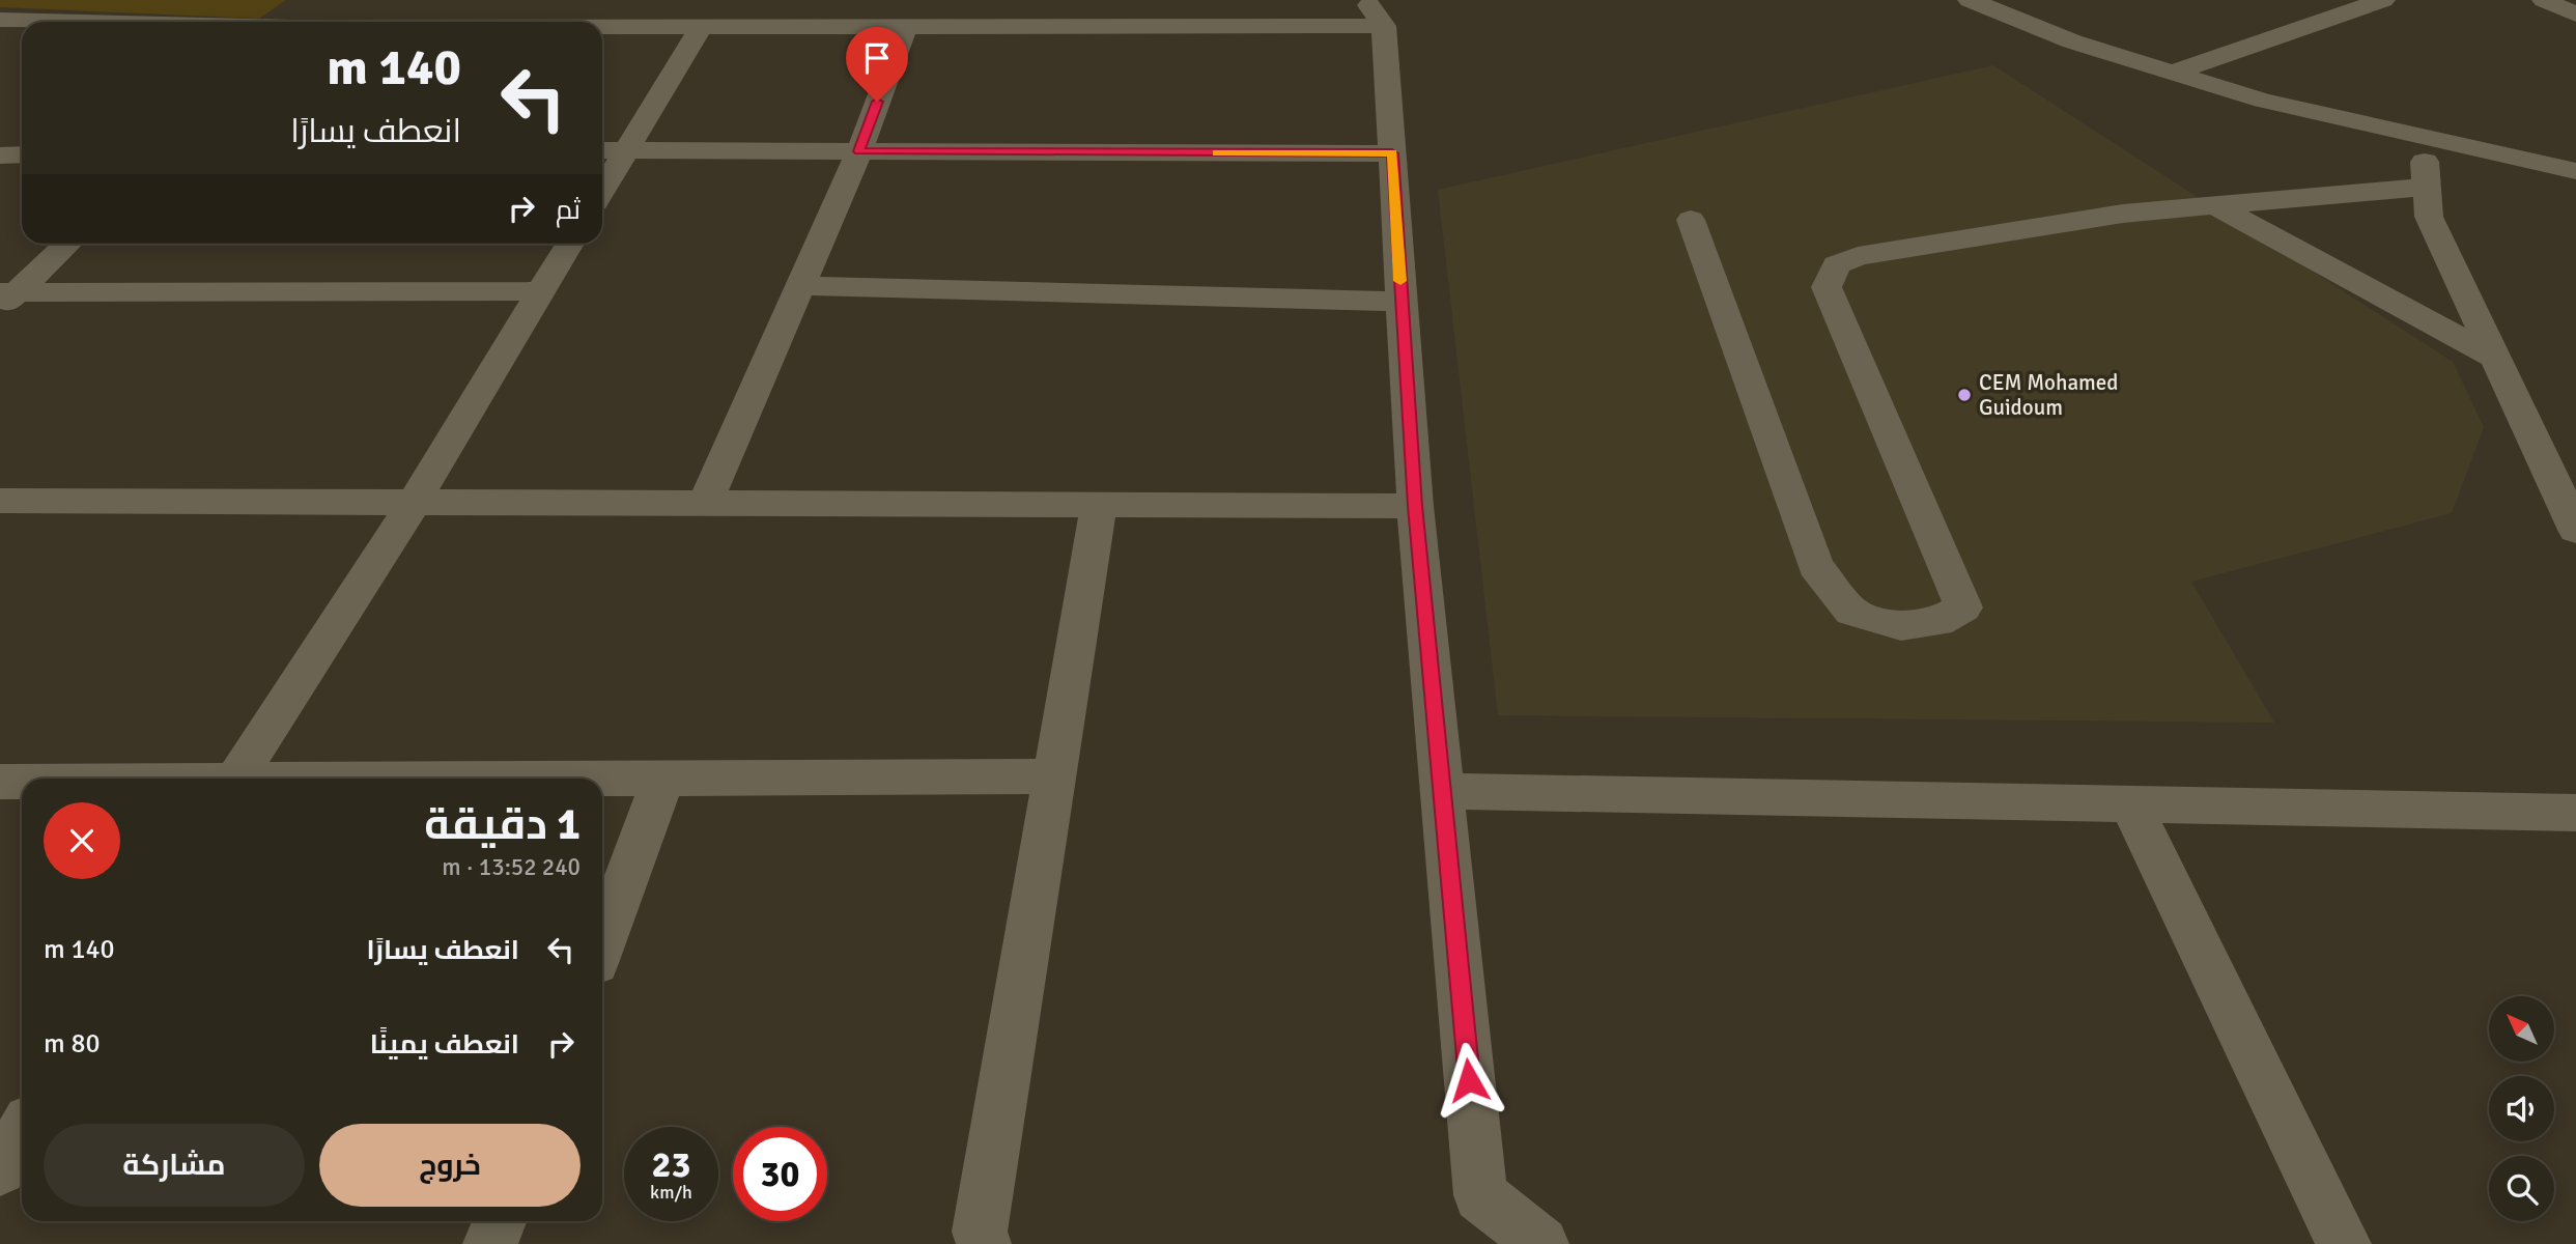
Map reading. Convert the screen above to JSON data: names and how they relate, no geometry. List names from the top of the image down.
{
  "places": ["CEM Mohamed Guidoum"],
  "north": "top left",
  "page": {
    "turn": ["140 m", "انعطف يسارًا"],
    "then": "ثم",
    "heading": ["1 دقيقة", "240 m · 13:52"],
    "list": [
      {
        "name": "انعطف يسارًا",
        "value": "140 m"
      },
      {
        "name": "انعطف يمينًا",
        "value": "80 m"
      }
    ],
    "buttons": ["خروج", "مشاركة"],
    "speed": "23 km/h",
    "limit": "30"
  }
}
